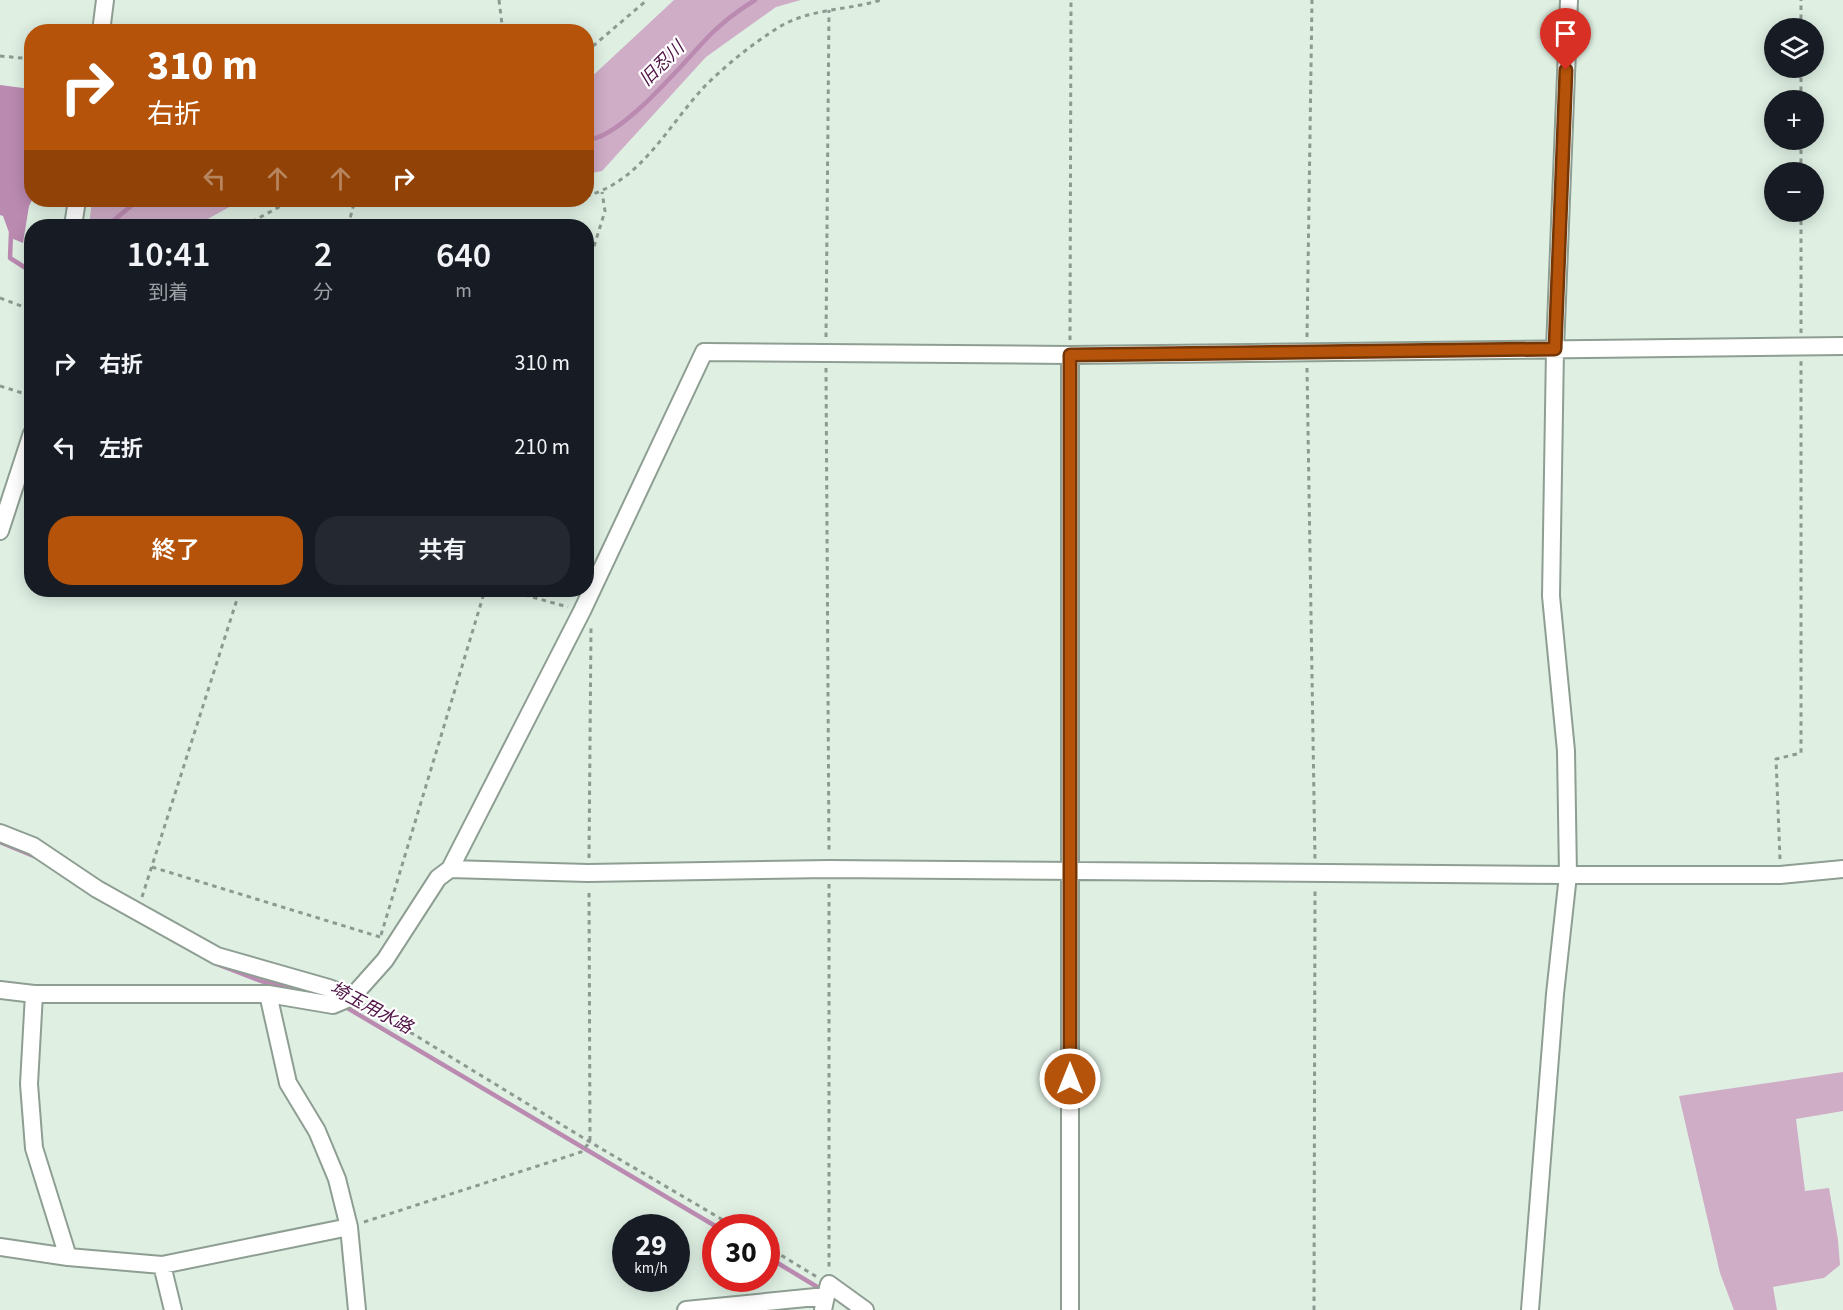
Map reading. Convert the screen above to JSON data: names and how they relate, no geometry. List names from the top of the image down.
{
  "water": ["旧忍川", "埼玉用水路"],
  "page": {
    "map_buttons": ["+", "−"],
    "turn": ["310 m", "右折"],
    "eta": [
      "10:41",
      "到着",
      "2",
      "分",
      "640",
      "m"
    ],
    "list": [
      {
        "name": "右折",
        "value": "310 m"
      },
      {
        "name": "左折",
        "value": "210 m"
      }
    ],
    "buttons": ["終了", "共有"],
    "speed": "29 km/h",
    "limit": "30"
  }
}
